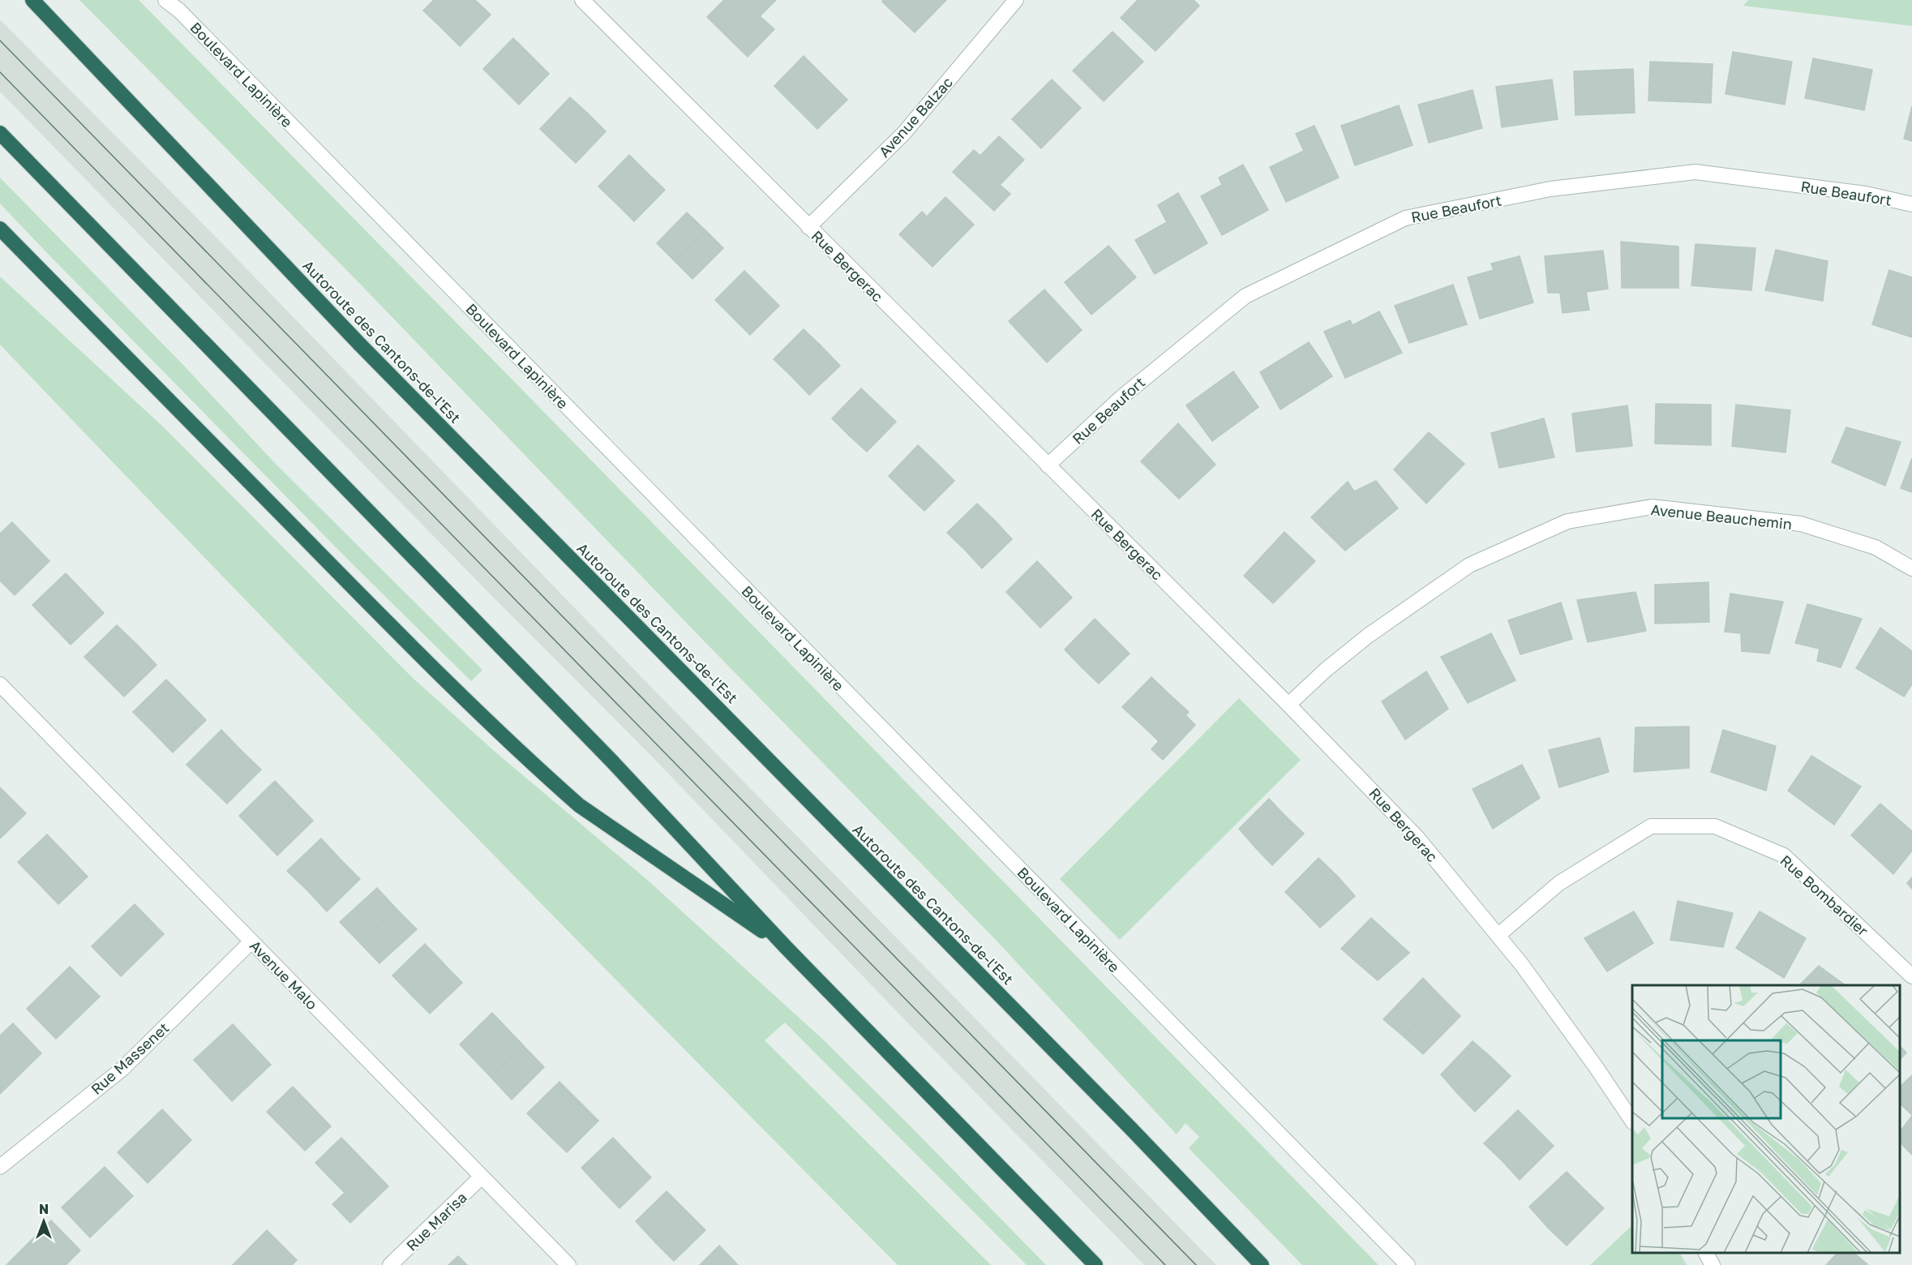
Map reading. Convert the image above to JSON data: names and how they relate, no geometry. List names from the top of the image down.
{
  "streets": {
    "highway": ["Autoroute des Cantons-de-l'Est"],
    "street": [
      "Boulevard Lapinière",
      "Avenue Balzac",
      "Rue Beaufort",
      "Rue Bergerac",
      "Avenue Beauchemin",
      "Rue Bombardier",
      "Avenue Malo",
      "Rue Massenet",
      "Rue Marisa"
    ]
  },
  "crossings": [
    ["Avenue Balzac", "Rue Bergerac"],
    ["Rue Beaufort", "Rue Bergerac"],
    ["Rue Bergerac", "Avenue Beauchemin"],
    ["Rue Bergerac", "Rue Bombardier"],
    ["Avenue Malo", "Rue Massenet"],
    ["Avenue Malo", "Rue Marisa"]
  ],
  "north": "top"
}
